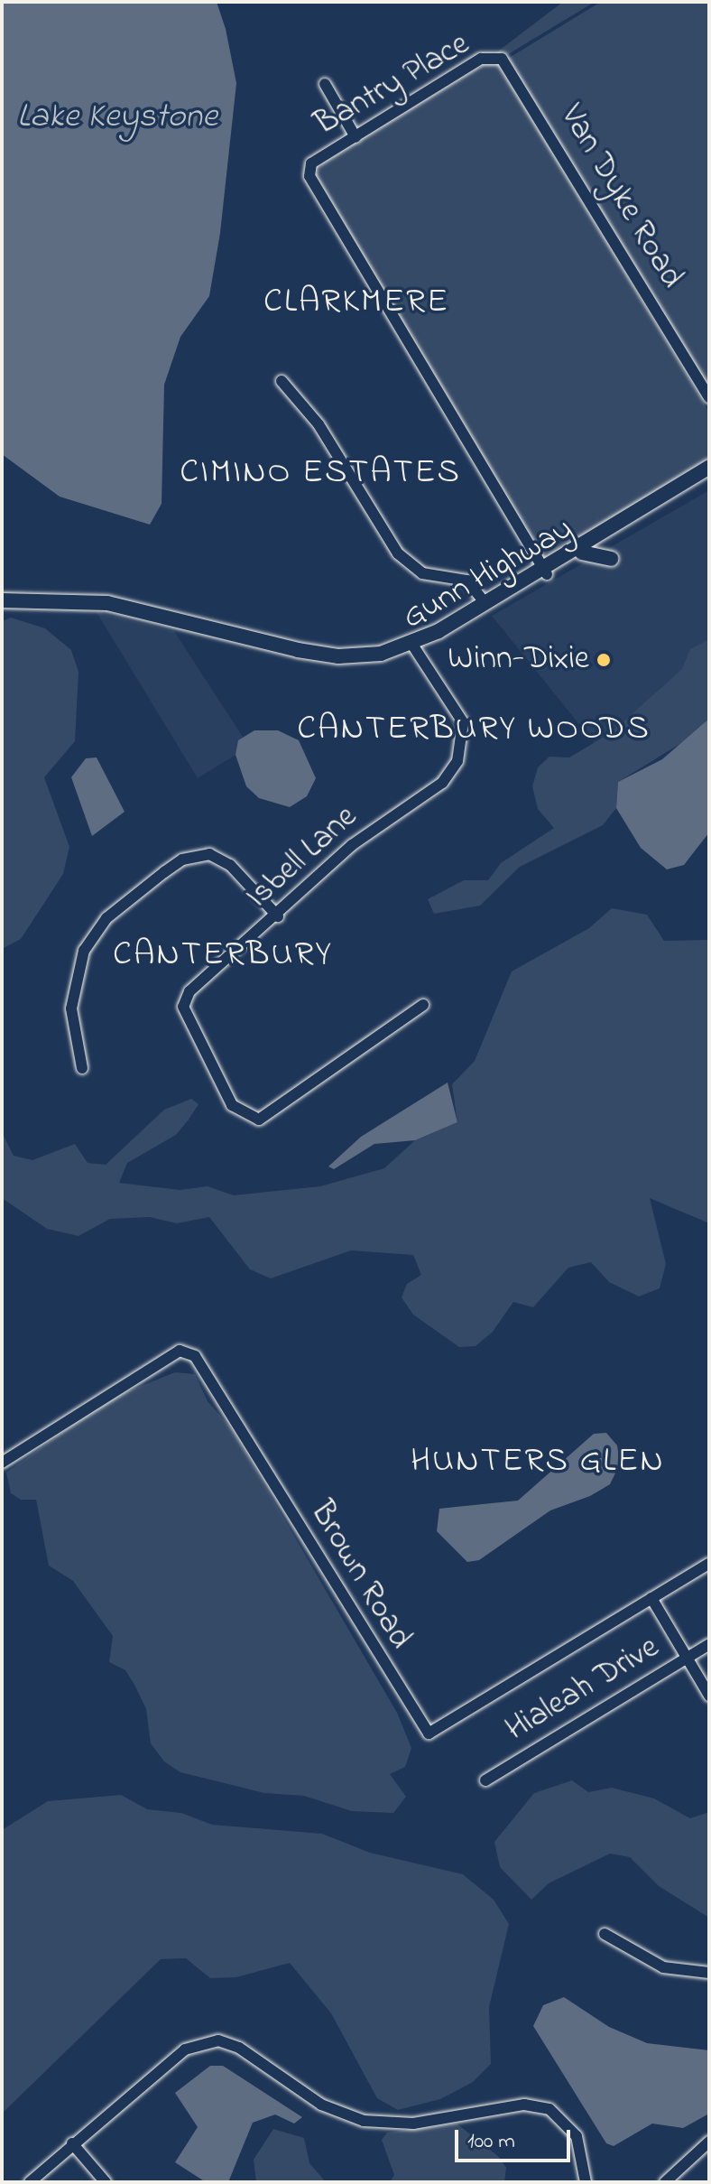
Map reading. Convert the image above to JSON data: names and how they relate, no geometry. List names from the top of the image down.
{
  "streets": {
    "main road": ["Gunn Highway"],
    "street": [
      "Bantry Place",
      "Van Dyke Road",
      "Isbell Lane",
      "Brown Road",
      "Hialeah Drive"
    ]
  },
  "crossings": [
    ["Bantry Place", "Van Dyke Road"],
    ["Bantry Place", "Gunn Highway"],
    ["Gunn Highway", "Isbell Lane"]
  ],
  "districts": [
    "CLARKMERE",
    "CIMINO ESTATES",
    "CANTERBURY WOODS",
    "CANTERBURY",
    "HUNTERS GLEN"
  ],
  "water": ["Lake Keystone"],
  "places": ["Winn-Dixie"],
  "scale_bar": "100 m"
}
